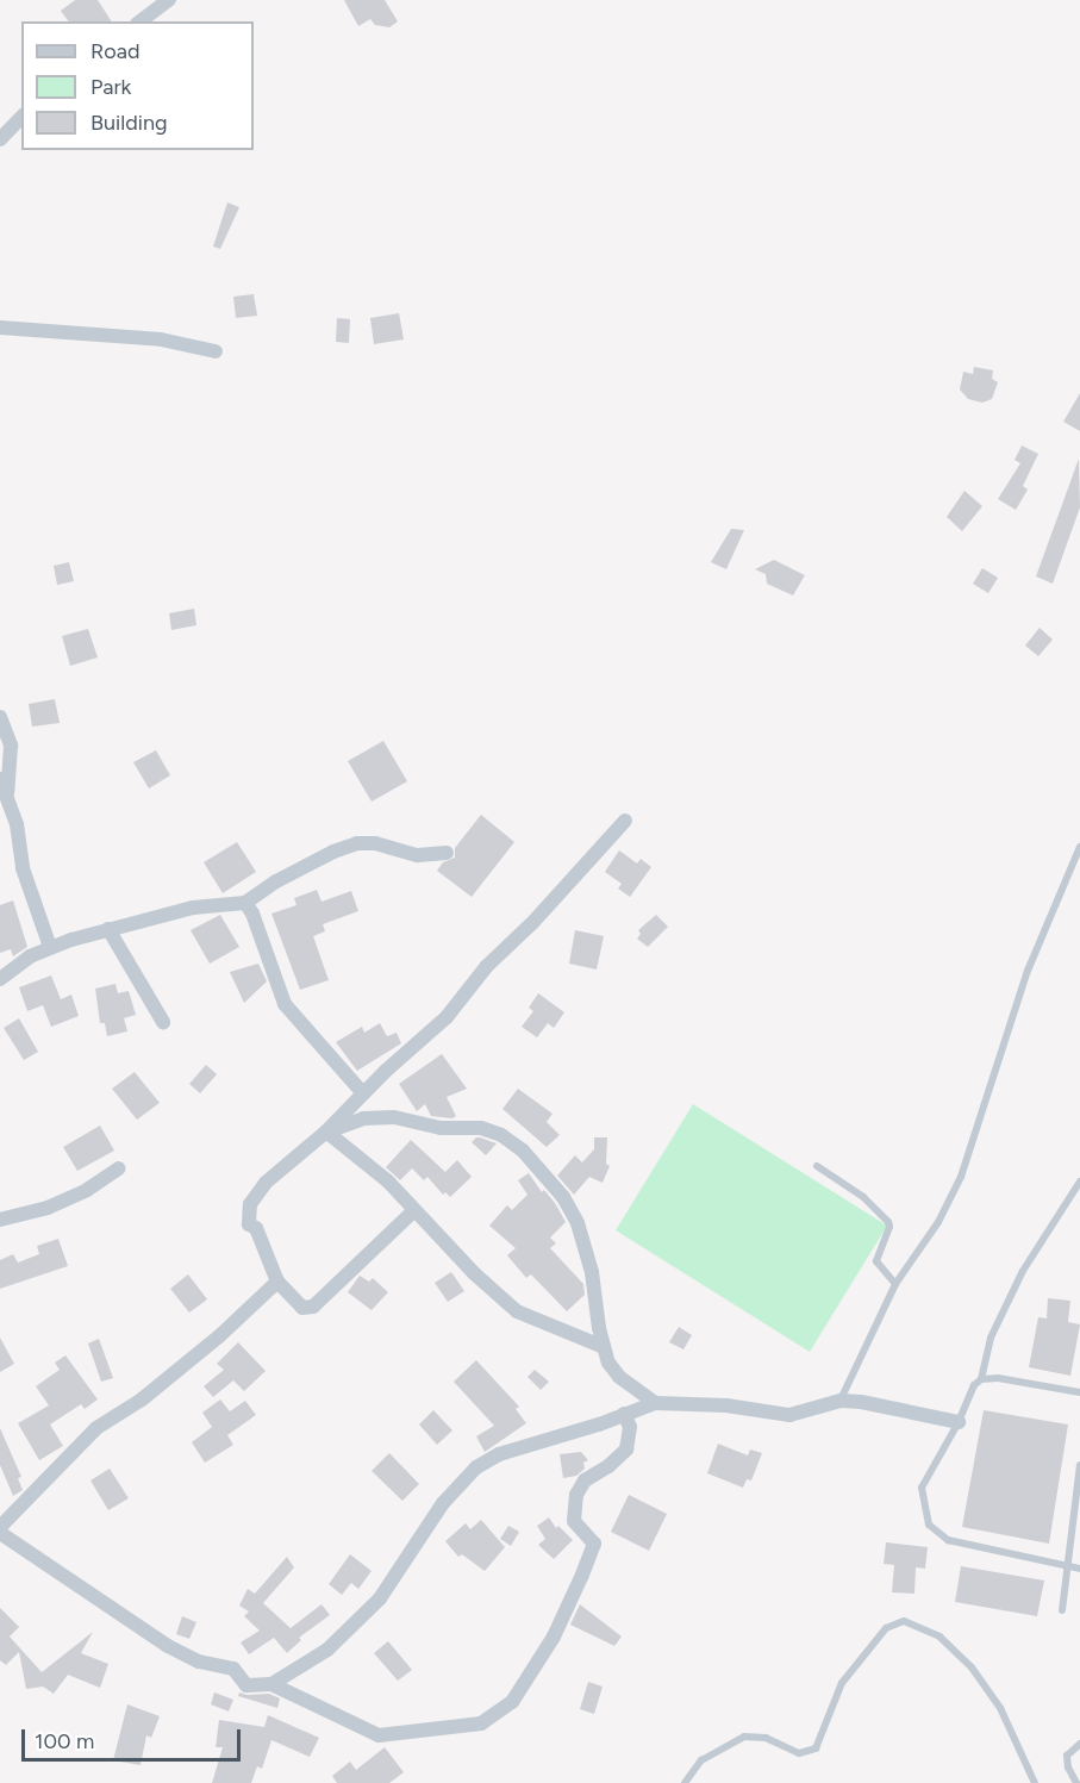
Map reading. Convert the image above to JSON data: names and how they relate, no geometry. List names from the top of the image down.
{
  "legend": ["Road", "Park", "Building"],
  "scale_bar": "100 m"
}
